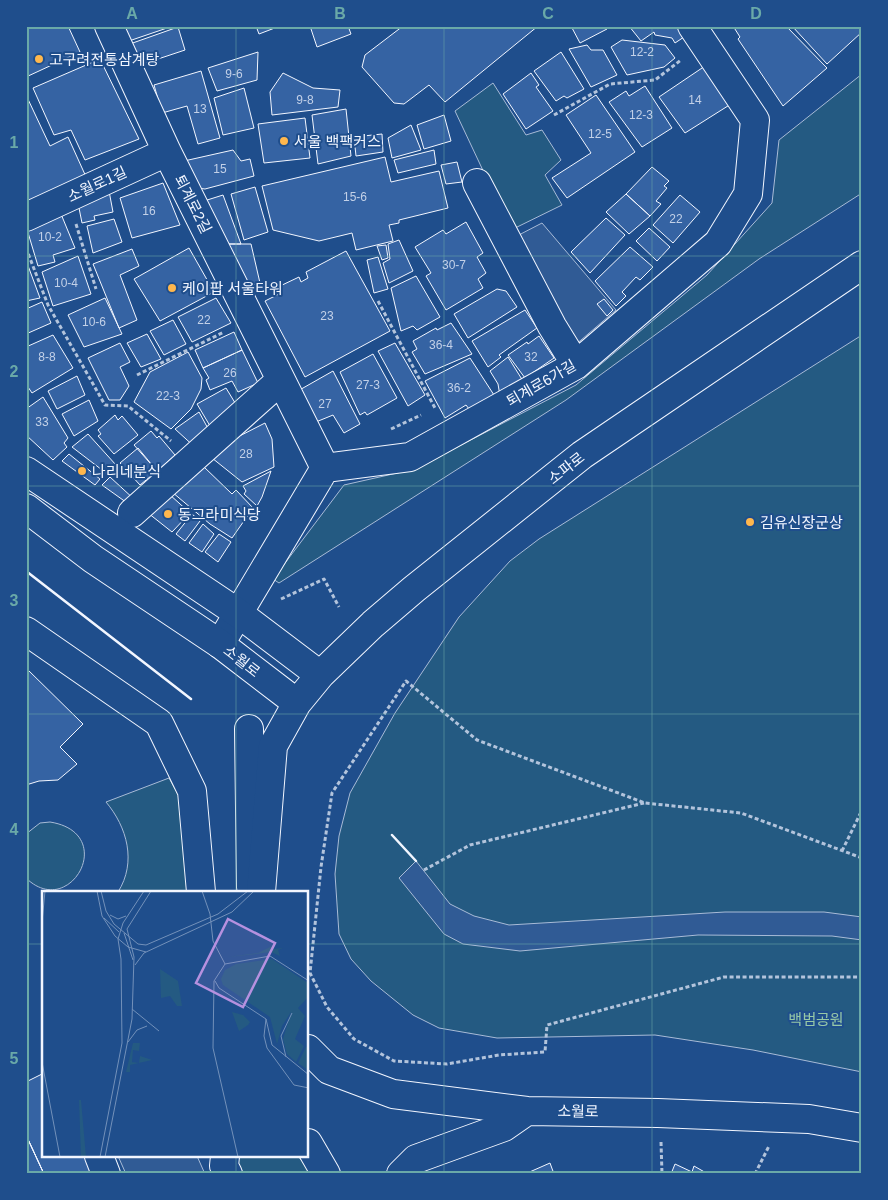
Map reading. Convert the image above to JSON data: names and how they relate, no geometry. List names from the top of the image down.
{
  "streets": {
    "main road": [
      "소월로1길",
      "퇴계로2길",
      "퇴계로6가길",
      "소파로",
      "소월로"
    ]
  },
  "crossings": [
    ["소월로1길", "퇴계로2길"],
    ["퇴계로2길", "퇴계로6가길"],
    ["소파로", "소월로"]
  ],
  "parks": ["백범공원"],
  "places": [
    "고구려전통삼계탕",
    "서울 백팩커스",
    "케이팝 서울타워",
    "나리네분식",
    "동그라미식당",
    "김유신장군상"
  ],
  "house_numbers": [
    "12-2",
    "9-6",
    "9-8",
    "14",
    "13",
    "12-3",
    "12-5",
    "15",
    "15-6",
    "16",
    "22",
    "10-2",
    "30-7",
    "10-4",
    "23",
    "22",
    "10-6",
    "36-4",
    "8-8",
    "32",
    "26",
    "27-3",
    "36-2",
    "22-3",
    "27",
    "33",
    "28"
  ],
  "grid": {
    "columns": [
      "A",
      "B",
      "C",
      "D"
    ],
    "rows": [
      "1",
      "2",
      "3",
      "4",
      "5"
    ]
  }
}
